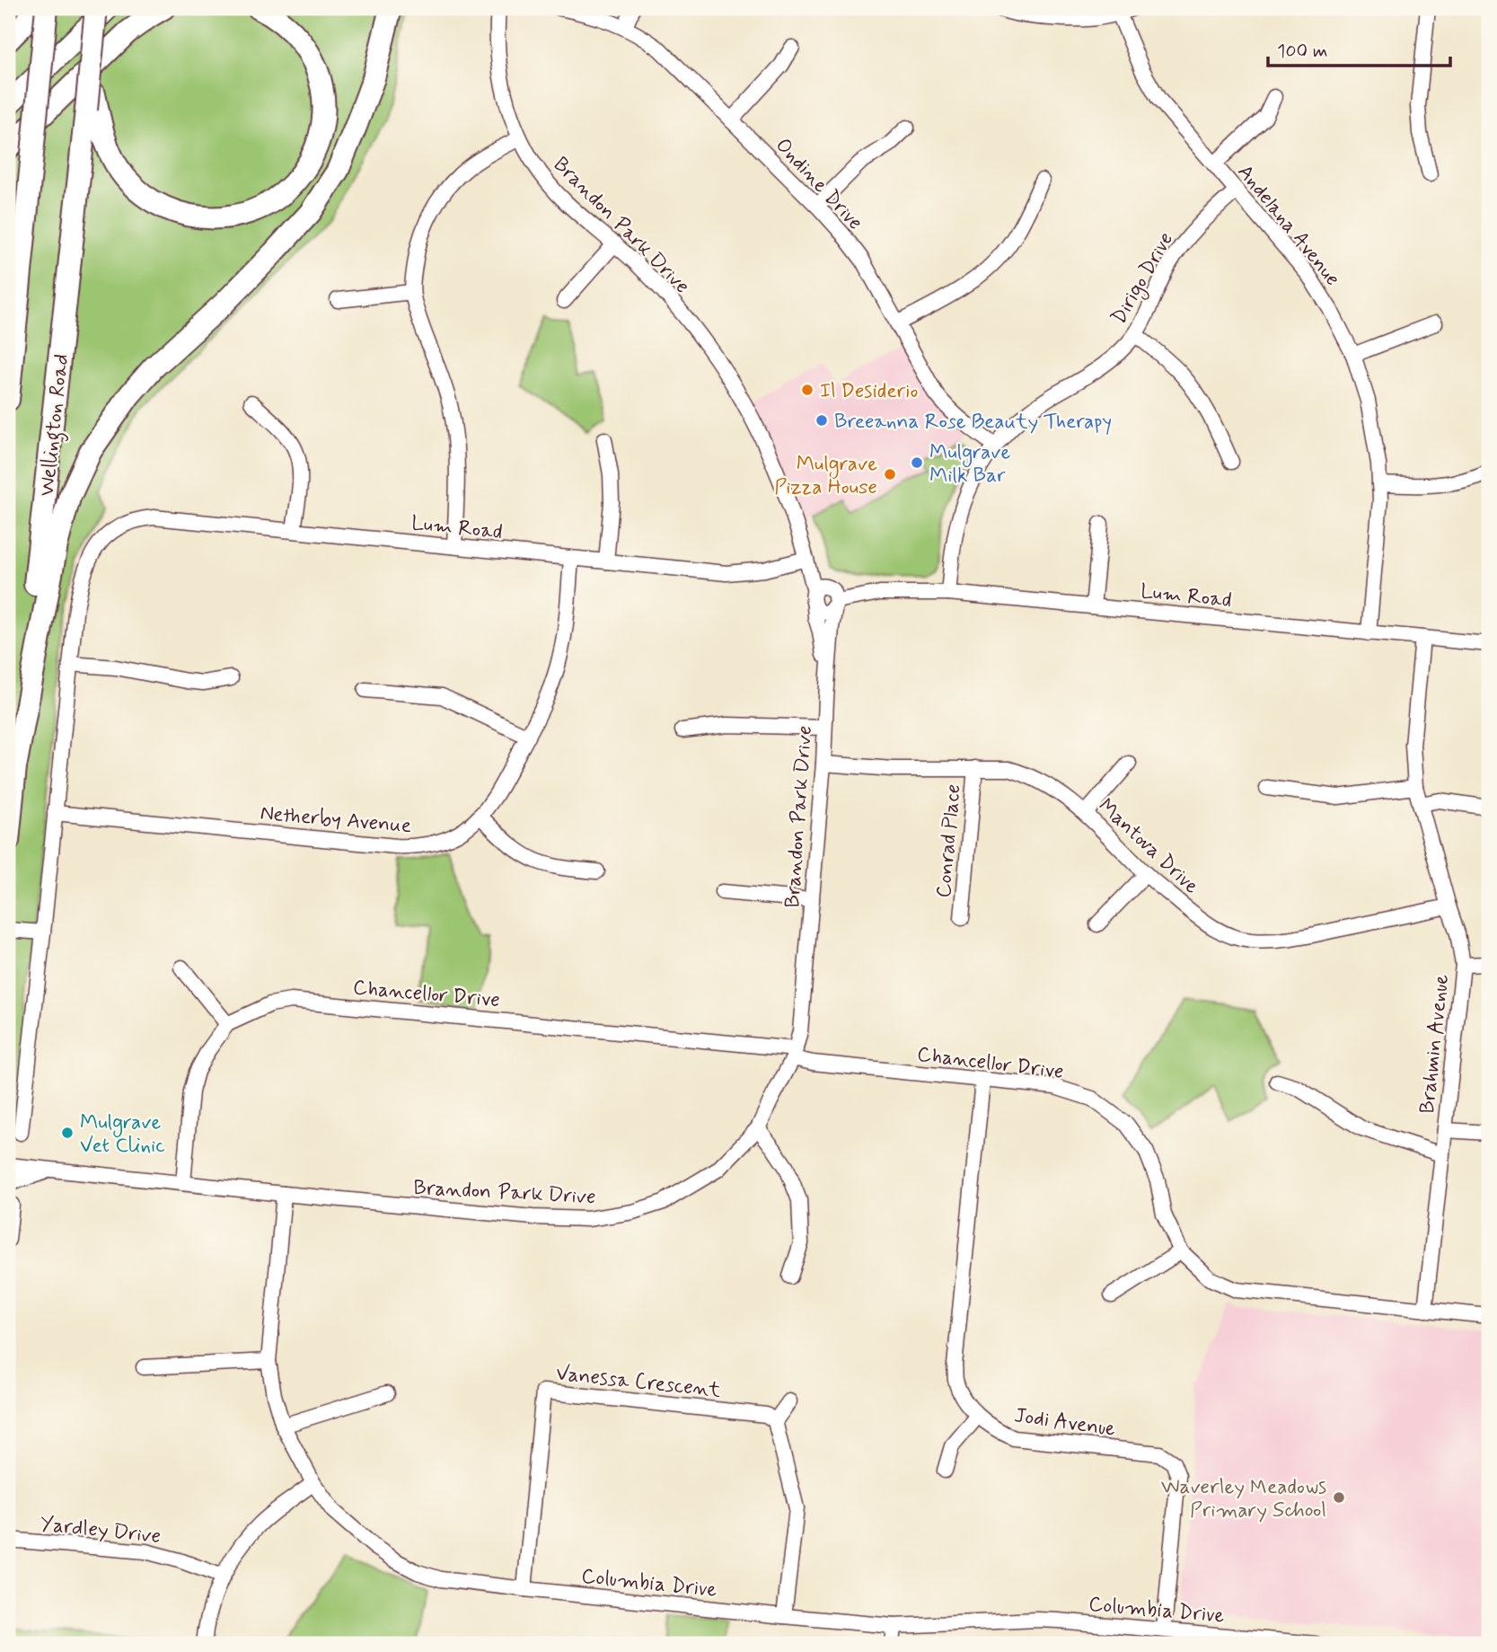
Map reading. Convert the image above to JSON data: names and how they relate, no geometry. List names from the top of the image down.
{
  "streets": {
    "highway": ["Wellington Road"],
    "street": [
      "Ondine Drive",
      "Brandon Park Drive",
      "Andelana Avenue",
      "Dirigo Drive",
      "Lum Road",
      "Netherby Avenue",
      "Conrad Place",
      "Mantova Drive",
      "Chancellor Drive",
      "Brahmin Avenue",
      "Vanessa Crescent",
      "Jodi Avenue",
      "Yardley Drive",
      "Columbia Drive"
    ]
  },
  "crossings": [
    ["Ondine Drive", "Dirigo Drive"],
    ["Brandon Park Drive", "Lum Road"],
    ["Brandon Park Drive", "Mantova Drive"],
    ["Brandon Park Drive", "Chancellor Drive"],
    ["Brandon Park Drive", "Columbia Drive"],
    ["Andelana Avenue", "Dirigo Drive"],
    ["Andelana Avenue", "Lum Road"],
    ["Dirigo Drive", "Lum Road"],
    ["Lum Road", "Netherby Avenue"],
    ["Lum Road", "Brahmin Avenue"],
    ["Conrad Place", "Mantova Drive"],
    ["Mantova Drive", "Brahmin Avenue"],
    ["Chancellor Drive", "Brahmin Avenue"],
    ["Chancellor Drive", "Jodi Avenue"],
    ["Vanessa Crescent", "Columbia Drive"],
    ["Jodi Avenue", "Columbia Drive"]
  ],
  "places": [
    "Il Desiderio",
    "Breeanna Rose Beauty Therapy",
    "Mulgrave Milk Bar",
    "Mulgrave Pizza House",
    "Mulgrave Vet Clinic",
    "Waverley Meadows Primary School"
  ],
  "scale_bar": "100 m"
}
